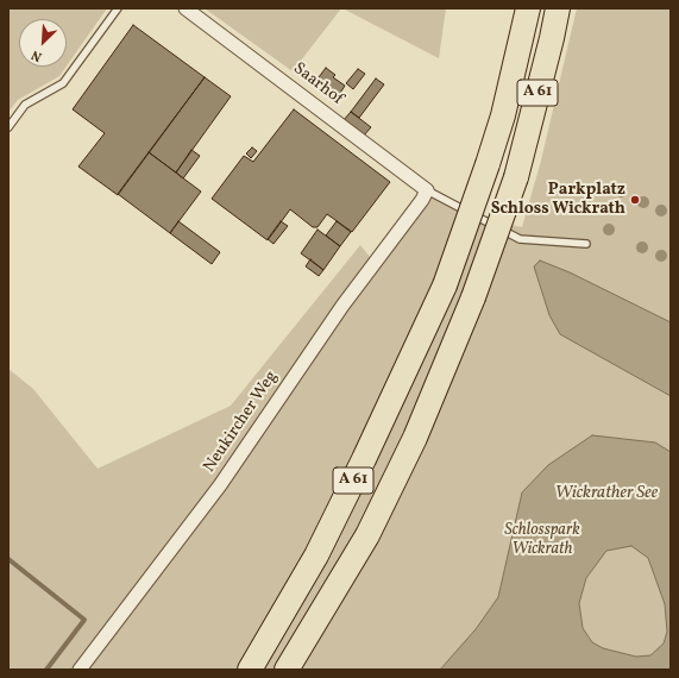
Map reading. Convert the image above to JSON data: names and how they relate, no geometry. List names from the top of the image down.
{
  "streets": {
    "highway": ["A 61"],
    "street": ["Saarhof", "Neukircher Weg"]
  },
  "crossings": [
    ["Saarhof", "Neukircher Weg"]
  ],
  "water": ["Wickrather See"],
  "parks": ["Schlosspark Wickrath"],
  "places": ["Parkplatz Schloss Wickrath"],
  "north": "bottom left"
}
